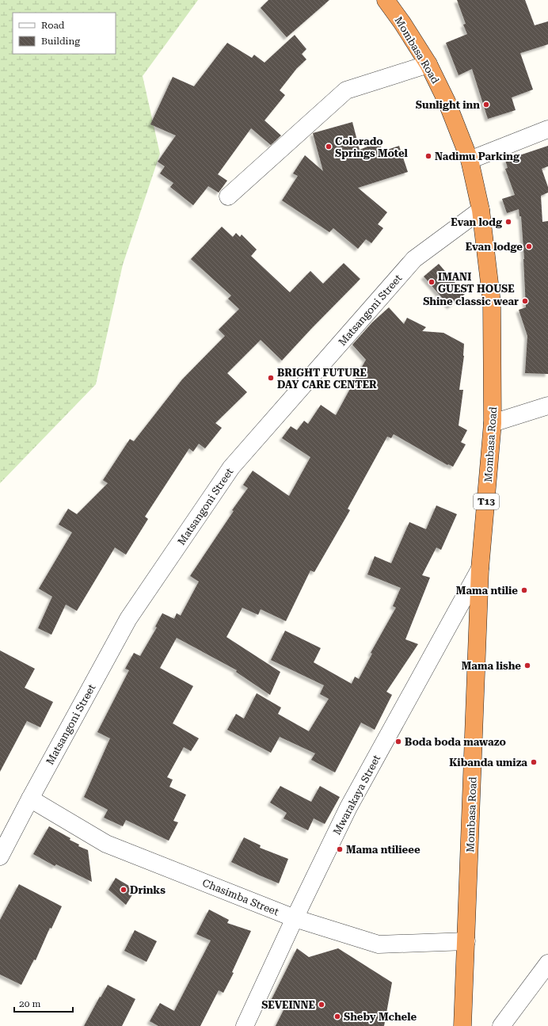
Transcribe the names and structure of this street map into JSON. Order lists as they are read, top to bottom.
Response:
{
  "streets": {
    "highway": ["Mombasa Road", "T13"],
    "street": ["Matsangoni Street", "Mwarakaya Street", "Chasimba Street"]
  },
  "crossings": [
    ["Mombasa Road", "Matsangoni Street"],
    ["Mombasa Road", "Mwarakaya Street"],
    ["Mombasa Road", "Chasimba Street"],
    ["Matsangoni Street", "Chasimba Street"],
    ["Mwarakaya Street", "Chasimba Street"]
  ],
  "places": [
    "Sunlight inn",
    "Colorado Springs Motel",
    "Nadimu Parking",
    "Evan lodg",
    "Evan lodge",
    "IMANI GUEST HOUSE",
    "Shine classic wear",
    "BRIGHT FUTURE DAY CARE CENTER",
    "Mama ntilie",
    "Mama lishe",
    "Boda boda mawazo",
    "Kibanda umiza",
    "Mama ntilieee",
    "Drinks",
    "SEVEINNE",
    "Sheby Mchele"
  ],
  "legend": ["Road", "Building"],
  "scale_bar": "20 m"
}
